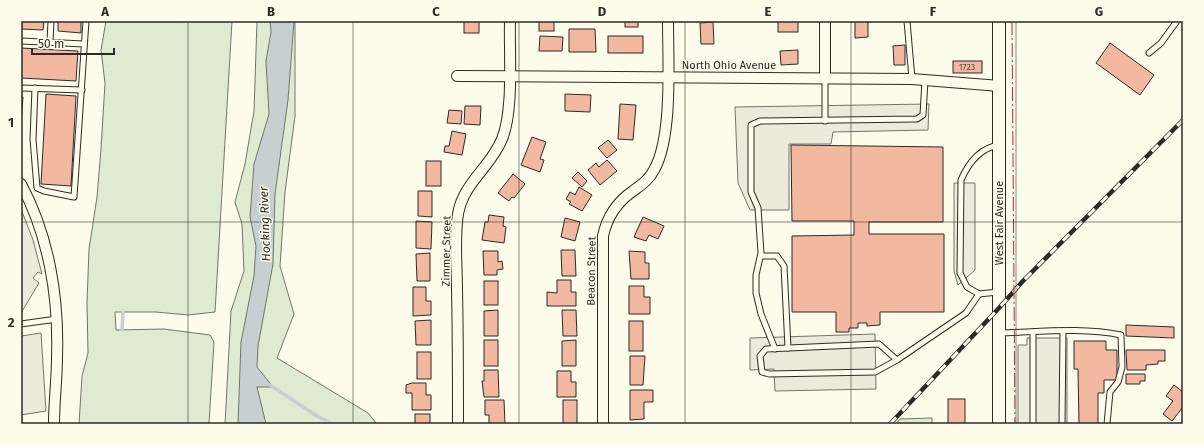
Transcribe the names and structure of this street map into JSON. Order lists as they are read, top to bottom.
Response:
{
  "streets": {
    "street": [
      "North Ohio Avenue",
      "West Fair Avenue",
      "Zimmer Street",
      "Beacon Street"
    ]
  },
  "crossings": [
    ["North Ohio Avenue", "West Fair Avenue"],
    ["North Ohio Avenue", "Zimmer Street"],
    ["North Ohio Avenue", "Beacon Street"]
  ],
  "water": ["Hocking River"],
  "house_numbers": ["1723"],
  "scale_bar": "50 m",
  "grid": {
    "columns": [
      "A",
      "B",
      "C",
      "D",
      "E",
      "F",
      "G"
    ],
    "rows": ["1", "2"]
  }
}
